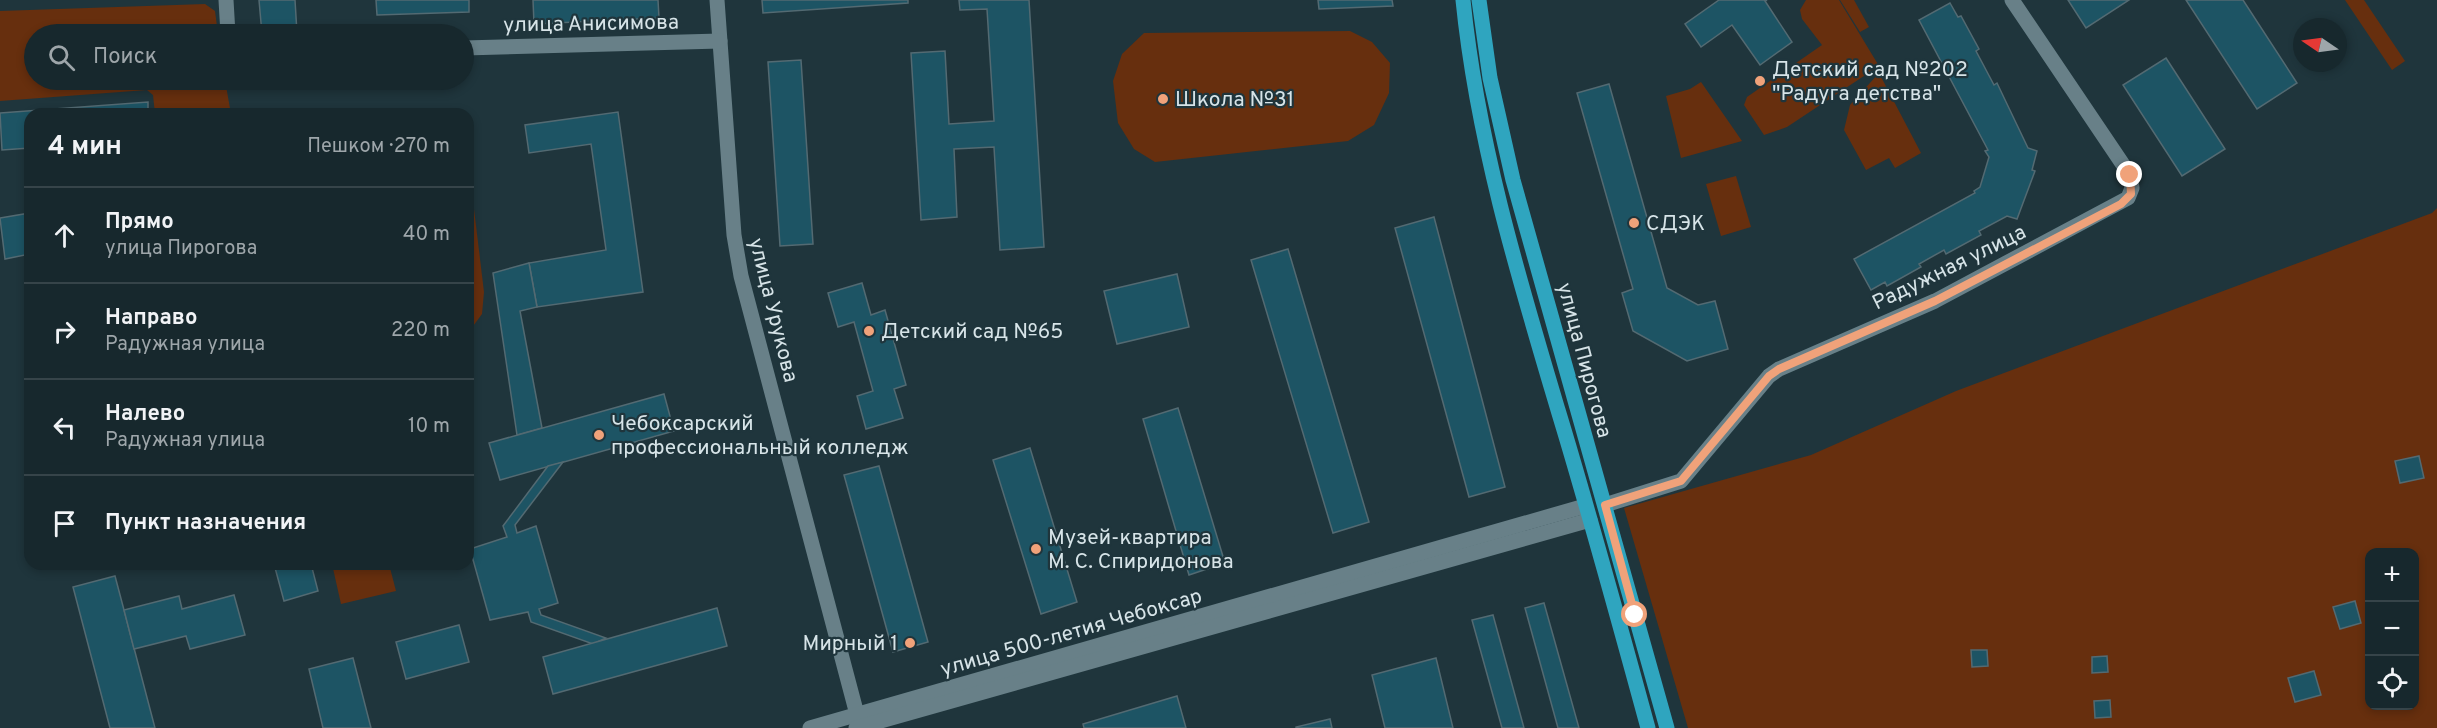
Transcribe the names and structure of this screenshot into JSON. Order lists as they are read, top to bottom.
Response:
{
  "streets": {
    "main road": ["улица Пирогова"],
    "street": [
      "улица Анисимова",
      "Радужная улица",
      "улица Урукова",
      "улица 500-летия Чебоксар"
    ]
  },
  "crossings": [
    ["улица Анисимова", "улица Урукова"],
    ["Радужная улица", "улица Пирогова"],
    ["улица Урукова", "улица 500-летия Чебоксар"],
    ["улица Пирогова", "улица 500-летия Чебоксар"]
  ],
  "places": [
    "Детский сад №202 \"Радуга детства\"",
    "Школа №31",
    "СДЭК",
    "Детский сад №65",
    "Чебоксарский профессиональный колледж",
    "Музей-квартира М. С. Спиридонова",
    "Мирный 1"
  ],
  "north": "left",
  "page": {
    "search": "Поиск",
    "heading": ["4 мин", "Пешком · 270 m"],
    "list": [
      ["Прямо", "улица Пирогова", "40 m"],
      ["Направо", "Радужная улица", "220 m"],
      ["Налево", "Радужная улица", "10 m"],
      "Пункт назначения"
    ],
    "map_buttons": ["+", "−"]
  }
}
